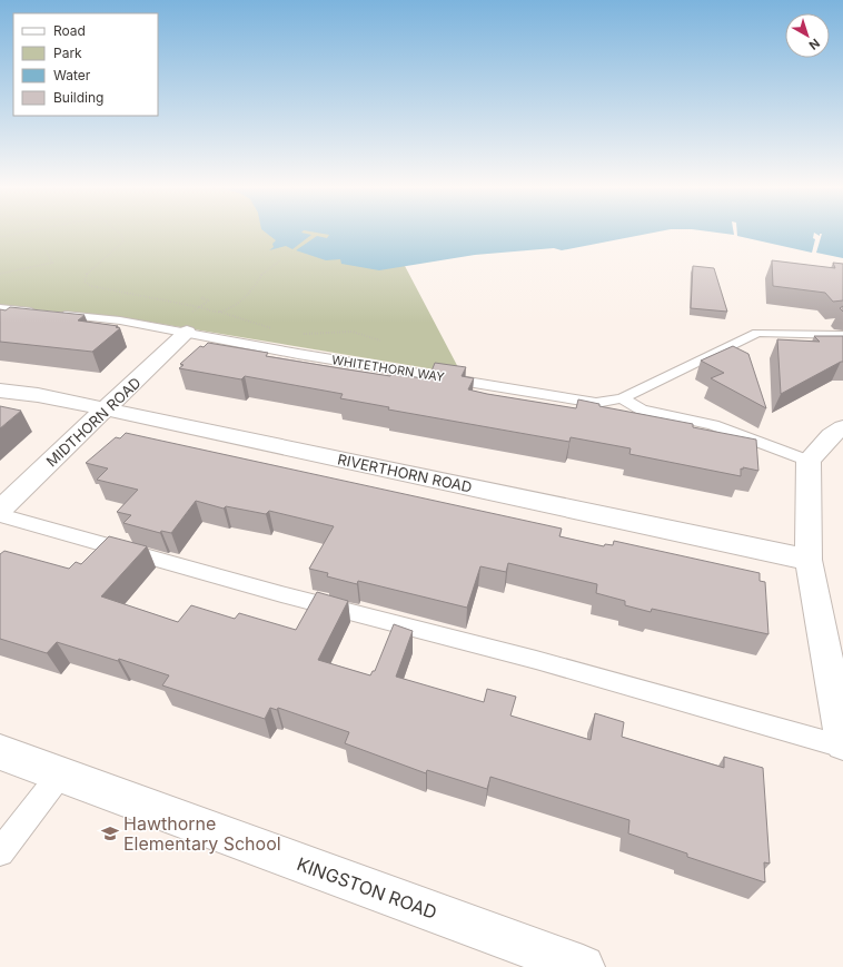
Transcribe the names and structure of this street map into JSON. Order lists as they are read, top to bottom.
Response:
{
  "streets": {
    "street": ["MIDTHORN ROAD", "RIVERTHORN ROAD", "KINGSTON ROAD"],
    "lane": ["WHITETHORN WAY"]
  },
  "crossings": [
    ["WHITETHORN WAY", "MIDTHORN ROAD"],
    ["MIDTHORN ROAD", "RIVERTHORN ROAD"]
  ],
  "places": {
    "school or university": ["Hawthorne Elementary School"]
  },
  "legend": [
    "Road",
    "Park",
    "Water",
    "Building"
  ],
  "north": "bottom right"
}
